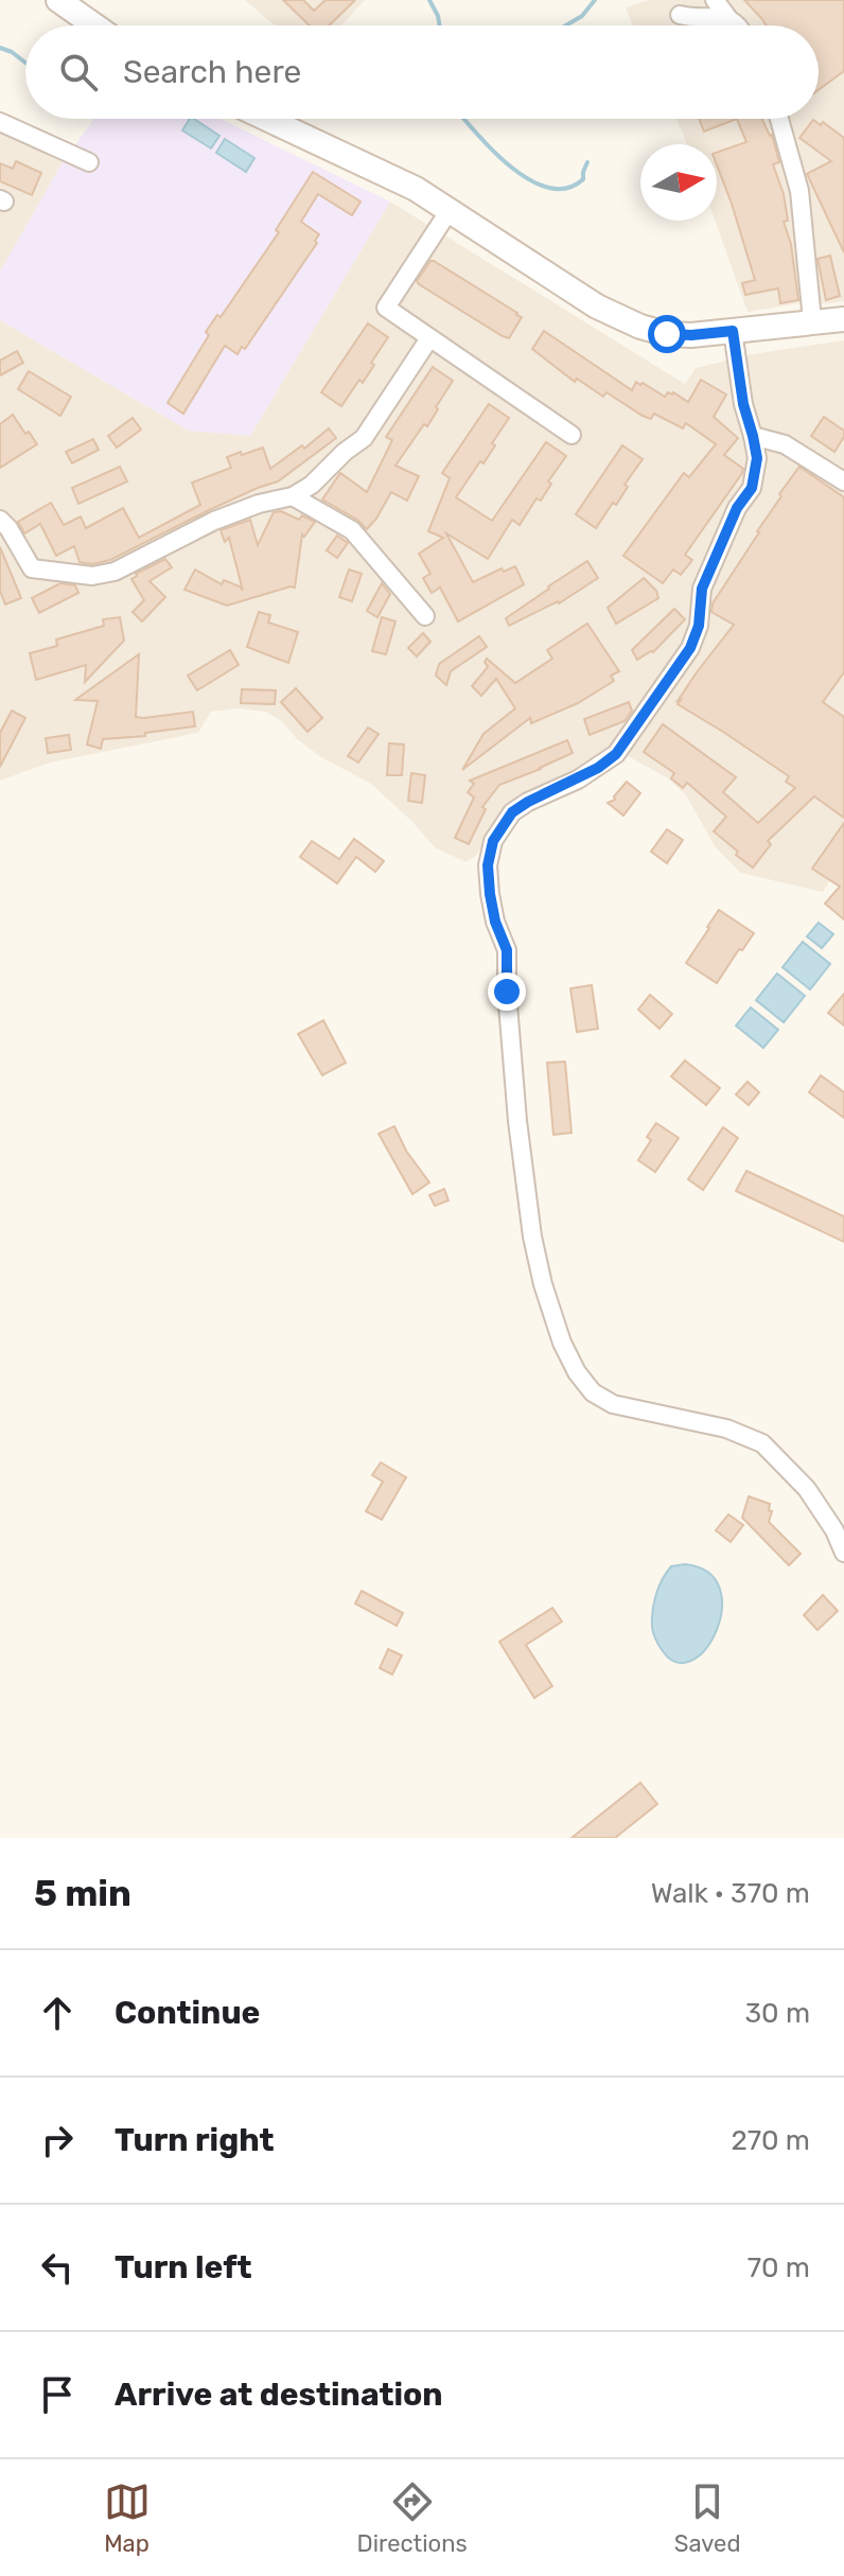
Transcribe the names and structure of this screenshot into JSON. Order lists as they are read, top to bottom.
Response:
{
  "north": "right",
  "page": {
    "search": "Search here",
    "heading": ["5 min", "Walk · 370 m"],
    "list": [
      ["Continue", "30 m"],
      ["Turn right", "270 m"],
      ["Turn left", "70 m"],
      "Arrive at destination"
    ],
    "nav": ["Map", "Directions", "Saved"]
  }
}
